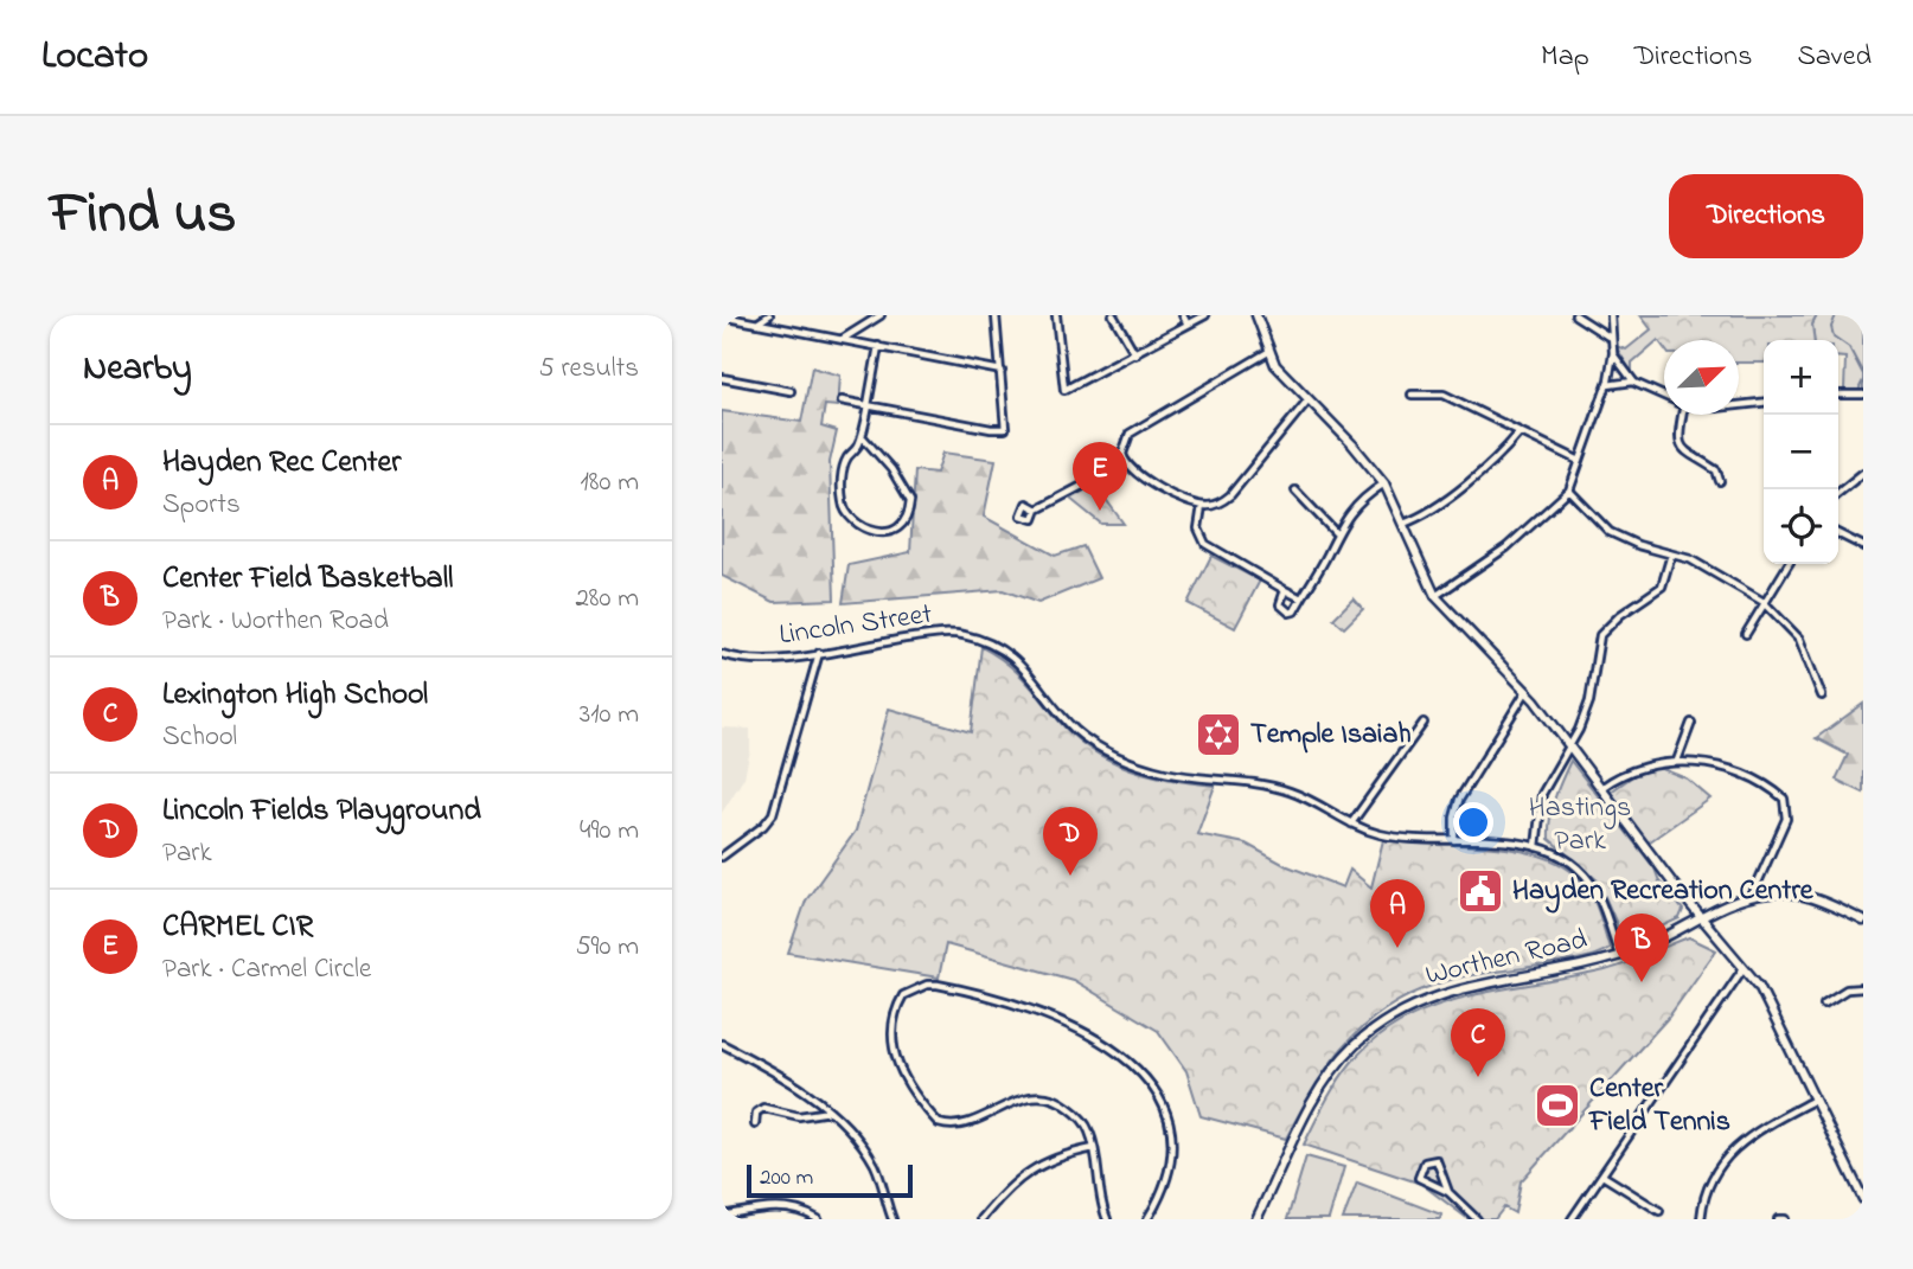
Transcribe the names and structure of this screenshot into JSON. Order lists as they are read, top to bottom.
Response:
{
  "streets": {
    "main road": ["Worthen Road"],
    "street": ["Lincoln Street"]
  },
  "crossings": [
    ["Lincoln Street", "Worthen Road"]
  ],
  "parks": ["Hastings Park"],
  "places": {
    "synagogue": ["Temple Isaiah"],
    "public building": ["Hayden Recreation Centre"],
    "sports": ["Center Field Tennis"]
  },
  "scale_bar": "200 m",
  "north": "top right",
  "page": {
    "header": "Locato",
    "nav": ["Map", "Directions", "Saved"],
    "title": "Find us",
    "buttons": "Directions",
    "heading": ["Nearby", "5 results"],
    "map_buttons": ["+", "−"],
    "list": [
      {
        "mark": "A",
        "name": "Hayden Rec Center",
        "note": "Sports",
        "value": "180 m"
      },
      {
        "mark": "B",
        "name": "Center Field Basketball",
        "note": "Park · Worthen Road",
        "value": "280 m"
      },
      {
        "mark": "C",
        "name": "Lexington High School",
        "note": "School",
        "value": "310 m"
      },
      {
        "mark": "D",
        "name": "Lincoln Fields Playground",
        "note": "Park",
        "value": "490 m"
      },
      {
        "mark": "E",
        "name": "CARMEL CIR",
        "note": "Park · Carmel Circle",
        "value": "590 m"
      }
    ],
    "pins": [
      "E",
      "D",
      "A",
      "B",
      "C"
    ],
    "scale": "200 m"
  }
}
